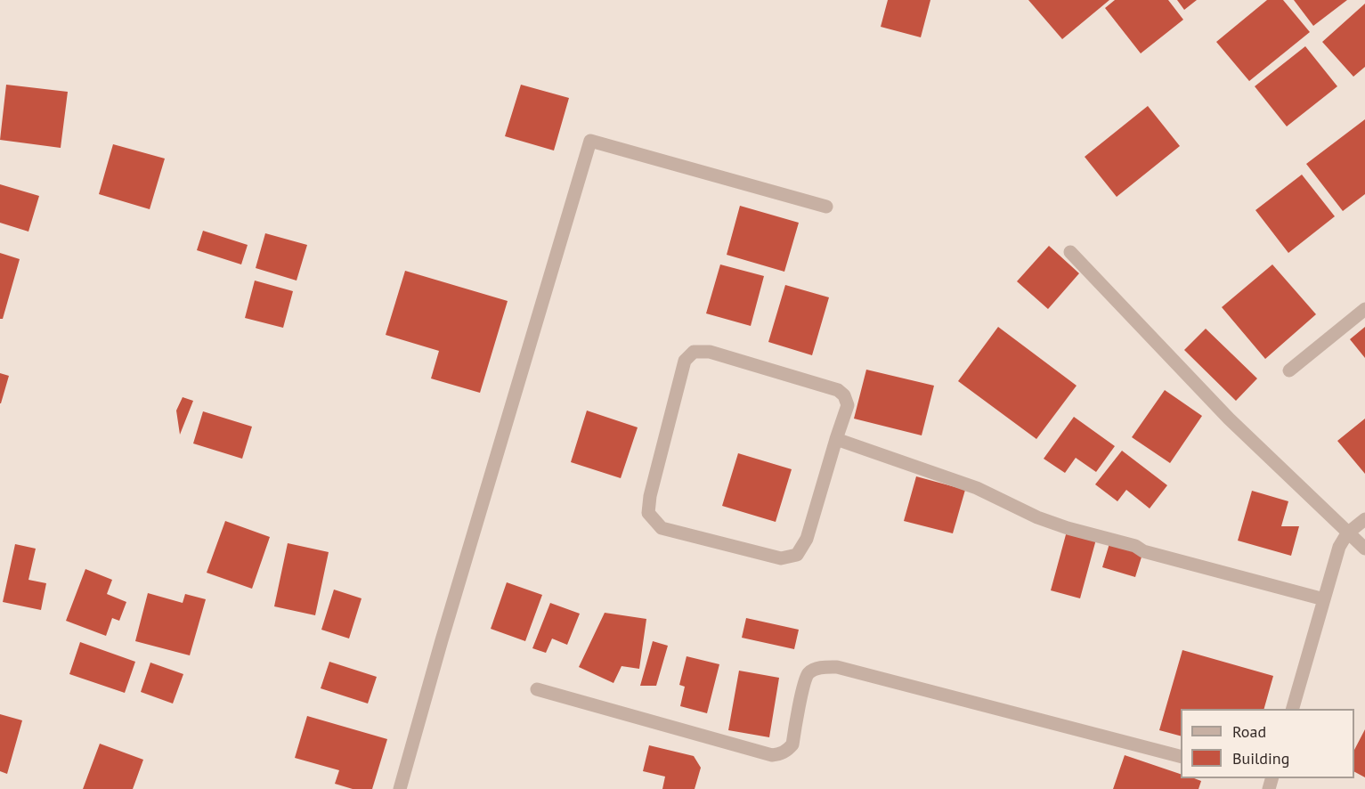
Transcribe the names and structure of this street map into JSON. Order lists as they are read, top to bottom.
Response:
{
  "legend": ["Road", "Building"]
}
